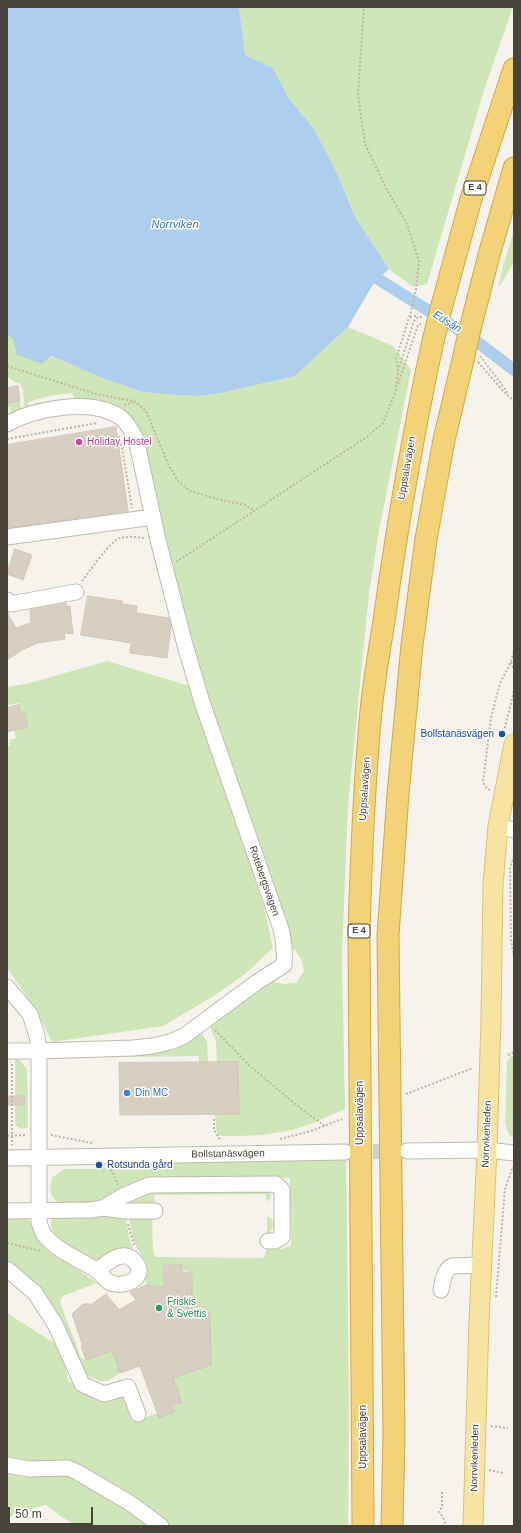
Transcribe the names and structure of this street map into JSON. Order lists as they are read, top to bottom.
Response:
{
  "streets": {
    "highway": ["E 4", "Uppsalavägen"],
    "main road": ["Norrvikenleden"],
    "street": ["Rotebergsvägen", "Bollstanäsvägen"]
  },
  "water": ["Norrviken", "Edsån"],
  "places": [
    "Holiday Hostel",
    "Bollstanäsvägen",
    "Din MC",
    "Rotsunda gård",
    "Friskis & Svettis"
  ],
  "scale_bar": "50 m"
}
